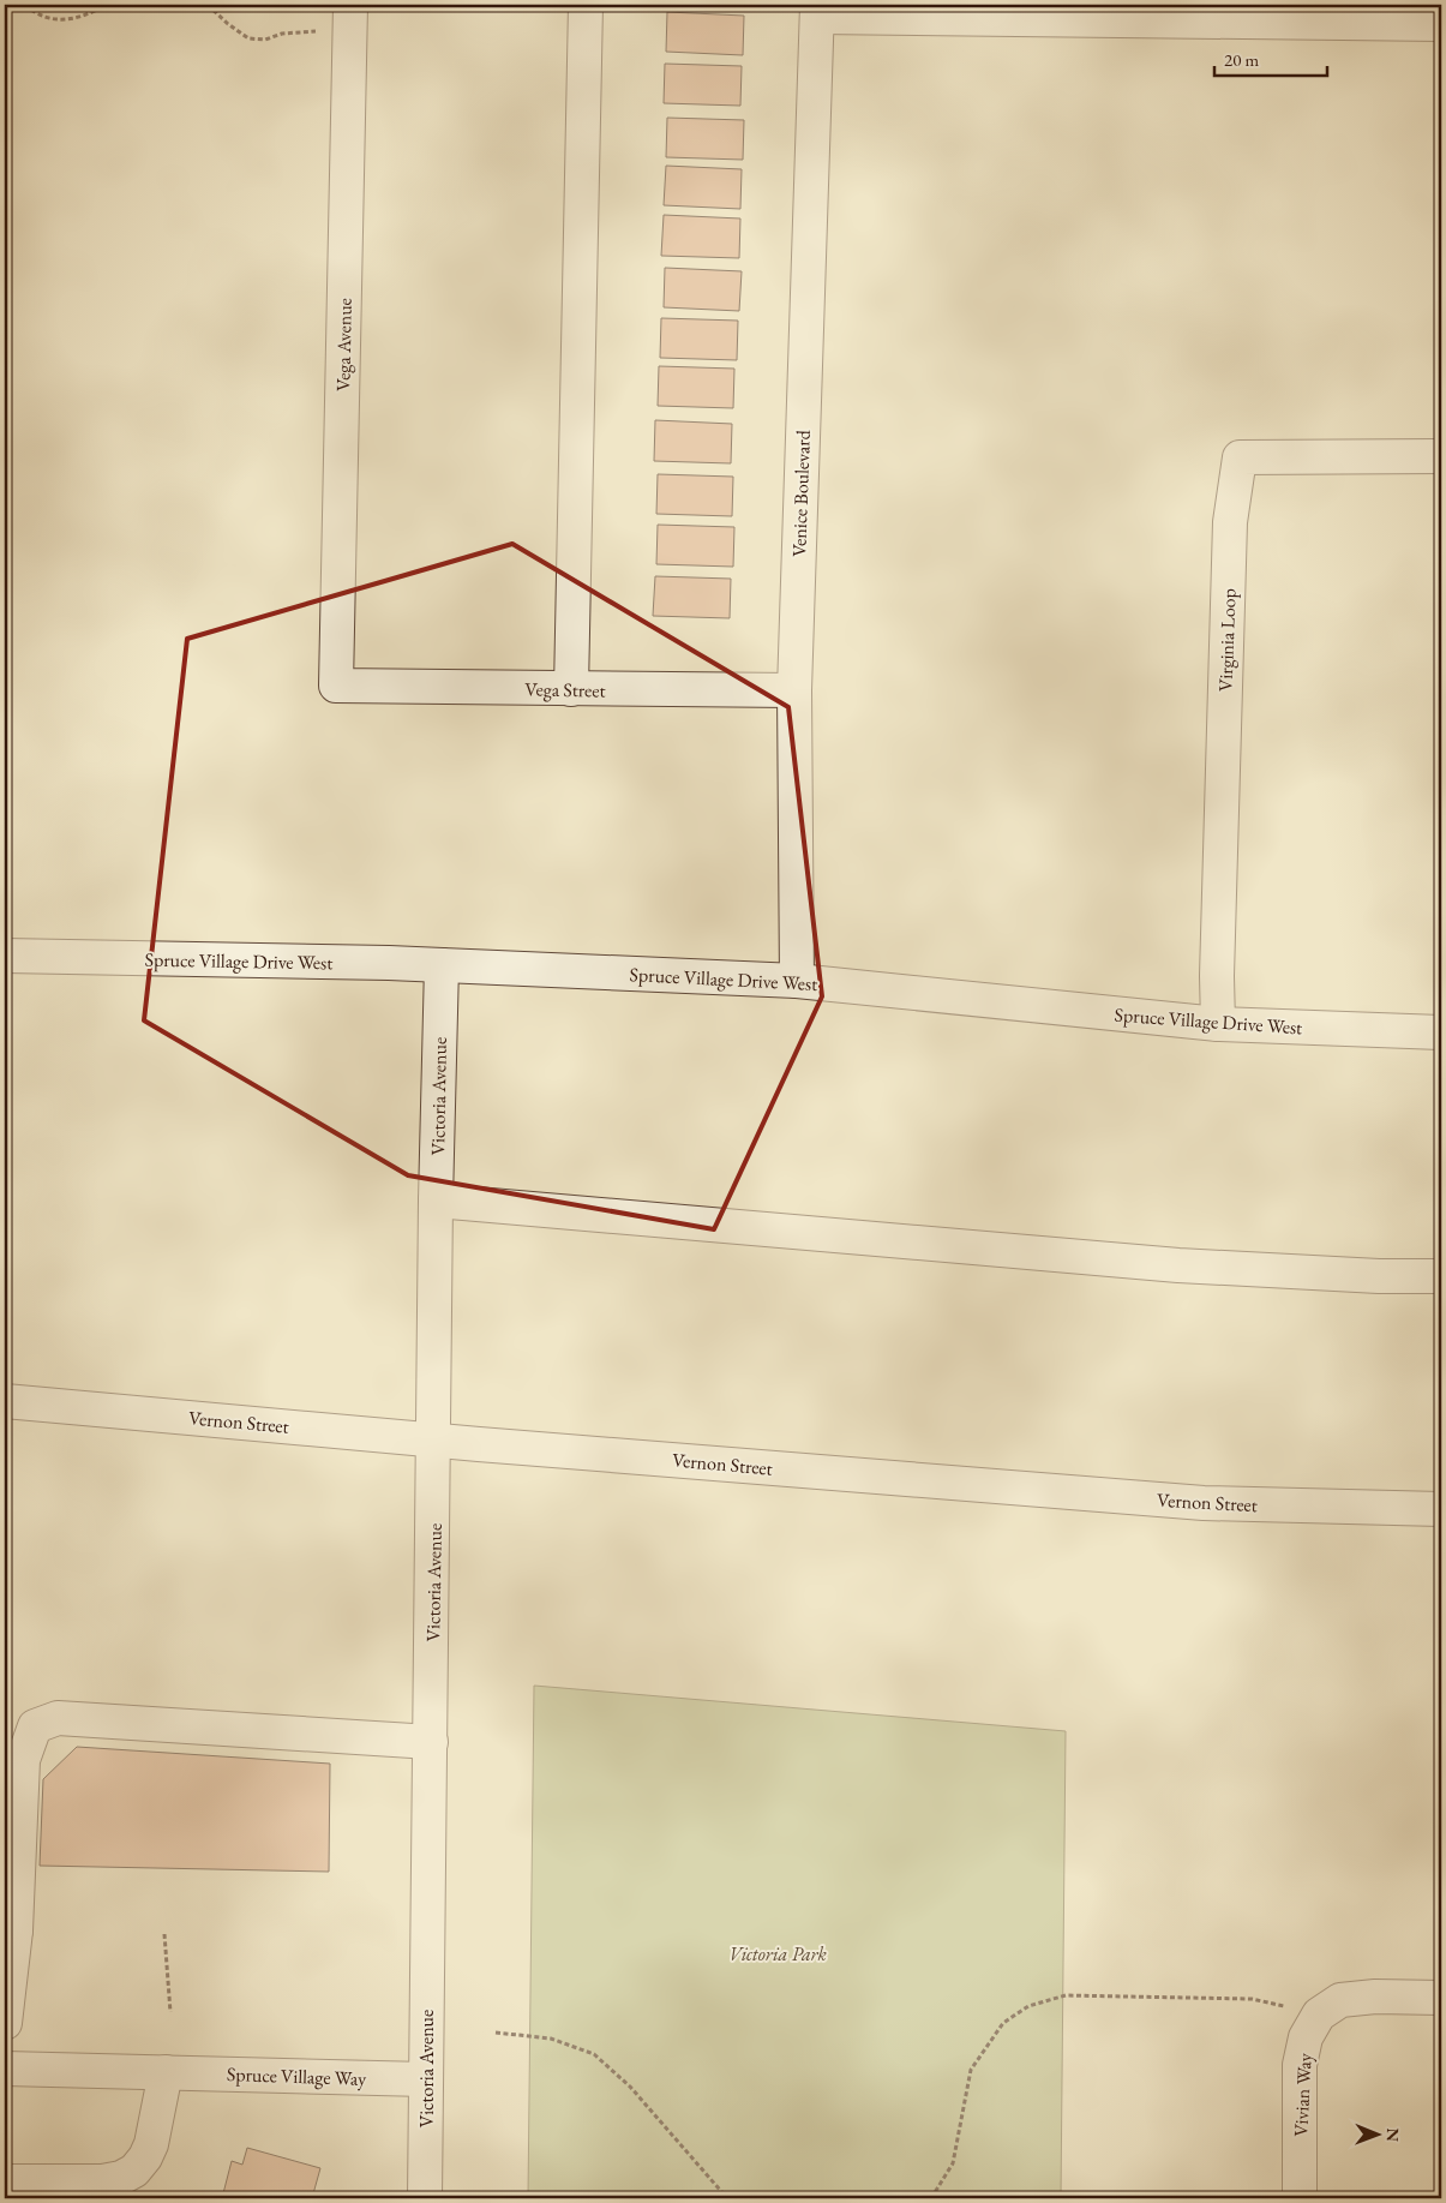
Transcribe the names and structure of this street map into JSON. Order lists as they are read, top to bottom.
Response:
{
  "streets": {
    "street": [
      "Vega Avenue",
      "Venice Boulevard",
      "Virginia Loop",
      "Vega Street",
      "Spruce Village Drive West",
      "Victoria Avenue",
      "Vernon Street",
      "Spruce Village Way",
      "Vivian Way"
    ]
  },
  "crossings": [
    ["Vega Avenue", "Vega Street"],
    ["Venice Boulevard", "Vega Street"],
    ["Venice Boulevard", "Spruce Village Drive West"],
    ["Virginia Loop", "Spruce Village Drive West"],
    ["Spruce Village Drive West", "Victoria Avenue"],
    ["Victoria Avenue", "Vernon Street"],
    ["Victoria Avenue", "Spruce Village Way"]
  ],
  "parks": ["Victoria Park"],
  "scale_bar": "20 m",
  "north": "right"
}
